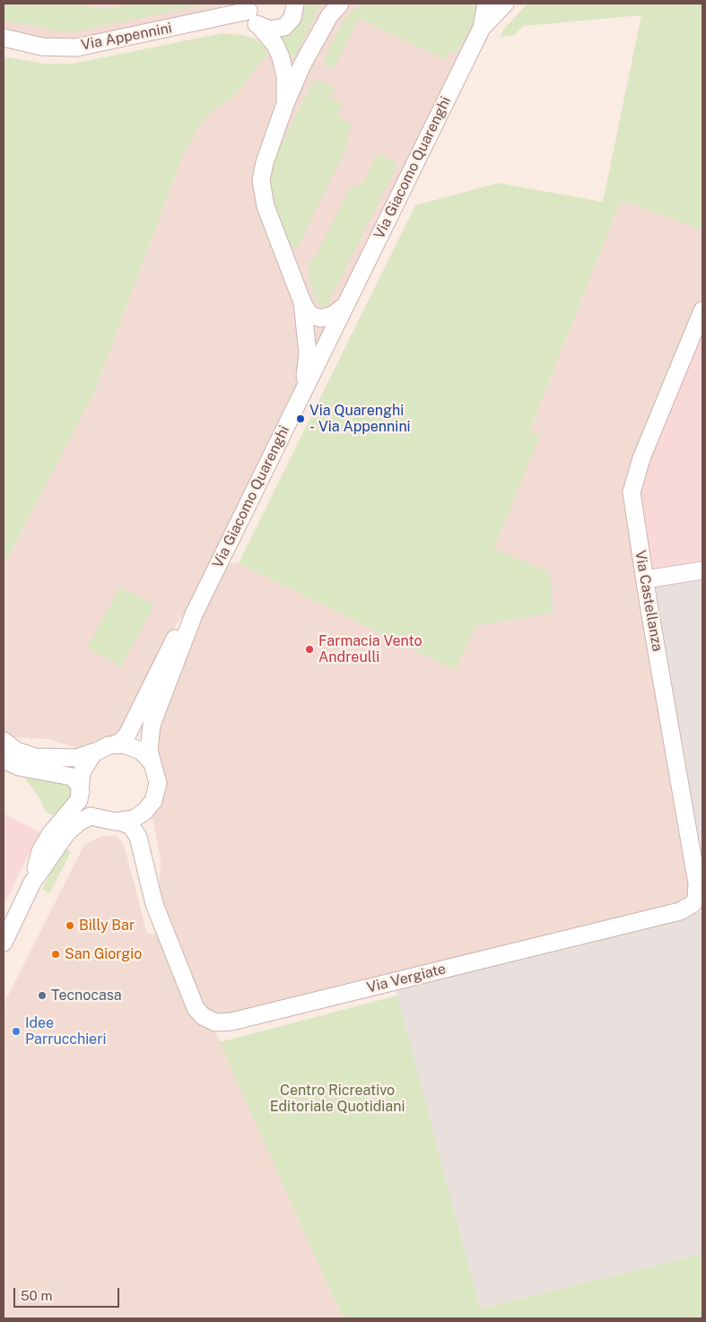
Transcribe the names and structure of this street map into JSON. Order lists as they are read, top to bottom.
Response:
{
  "streets": {
    "street": [
      "Via Appennini",
      "Via Giacomo Quarenghi",
      "Via Castellanza",
      "Via Vergiate"
    ]
  },
  "crossings": [
    ["Via Giacomo Quarenghi", "Via Vergiate"],
    ["Via Castellanza", "Via Vergiate"]
  ],
  "parks": ["Centro Ricreativo Editoriale Quotidiani"],
  "places": [
    "Via Quarenghi - Via Appennini",
    "Farmacia Vento Andreulli",
    "Billy Bar",
    "San Giorgio",
    "Tecnocasa",
    "Idee Parrucchieri"
  ],
  "scale_bar": "50 m"
}
